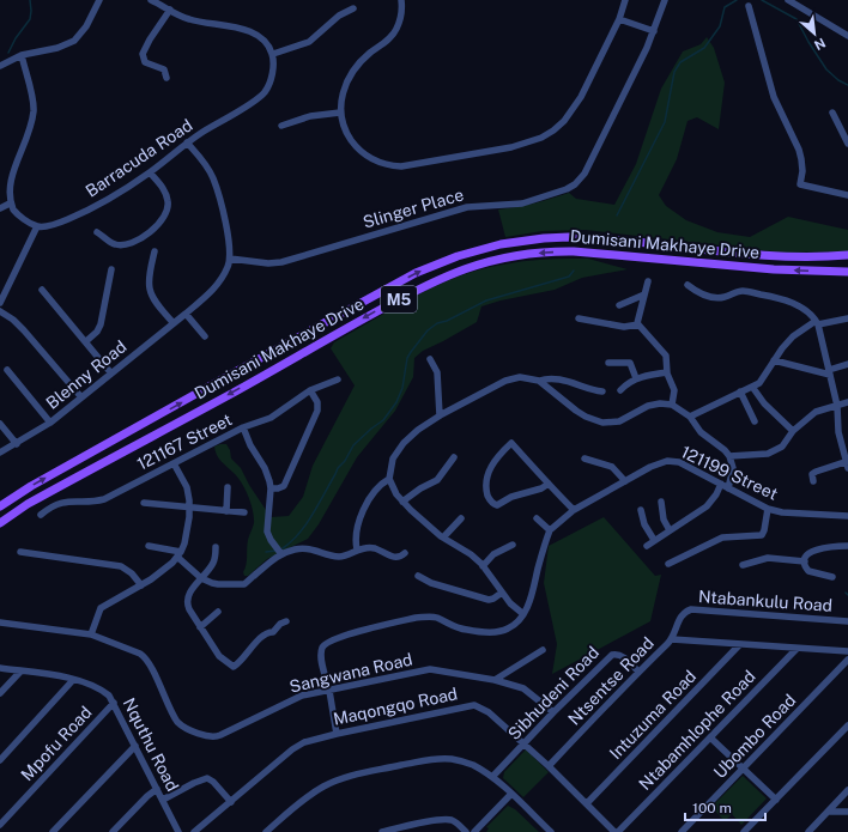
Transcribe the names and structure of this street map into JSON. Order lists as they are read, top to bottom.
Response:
{
  "streets": {
    "main road": ["Dumisani Makhaye Drive", "M5"],
    "street": [
      "Barracuda Road",
      "Slinger Place",
      "Blenny Road",
      "121167 Street",
      "121199 Street",
      "Ntabankulu Road",
      "Sangwana Road",
      "Ntsentse Road",
      "Sibhudeni Road",
      "Maqongqo Road",
      "Intuzuma Road",
      "Ntabamhlophe Road",
      "Ubombo Road",
      "Mpofu Road",
      "Nquthu Road"
    ]
  },
  "crossings": [
    ["Slinger Place", "Blenny Road"],
    ["Ntabankulu Road", "Ntsentse Road"],
    ["Sangwana Road", "Sibhudeni Road"],
    ["Ntsentse Road", "Sibhudeni Road"],
    ["Ntsentse Road", "Maqongqo Road"],
    ["Ntsentse Road", "Intuzuma Road"],
    ["Ntsentse Road", "Ntabamhlophe Road"],
    ["Sibhudeni Road", "Maqongqo Road"],
    ["Maqongqo Road", "Intuzuma Road"],
    ["Mpofu Road", "Nquthu Road"]
  ],
  "scale_bar": "100 m",
  "north": "bottom right"
}
